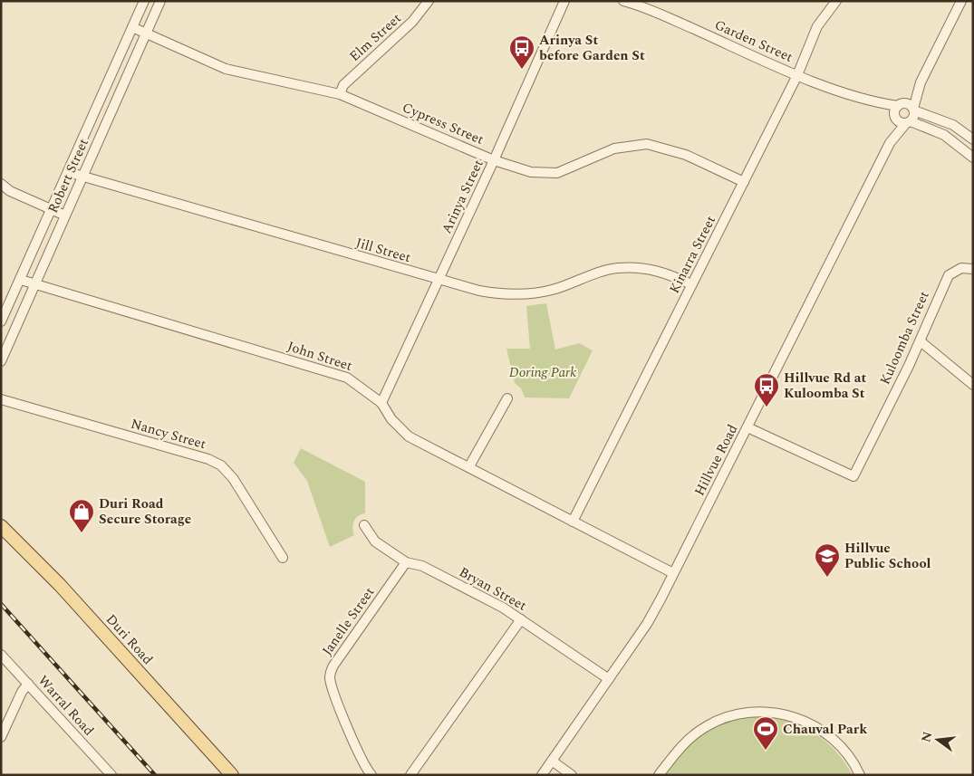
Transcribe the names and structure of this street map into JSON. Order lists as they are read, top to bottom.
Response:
{
  "streets": {
    "main road": ["Duri Road"],
    "street": [
      "Elm Street",
      "Garden Street",
      "Cypress Street",
      "Robert Street",
      "Arinya Street",
      "Jill Street",
      "Kinarra Street",
      "Kuloomba Street",
      "John Street",
      "Nancy Street",
      "Hillvue Road",
      "Bryan Street",
      "Janelle Street",
      "Warral Road"
    ]
  },
  "crossings": [
    ["Elm Street", "Cypress Street"],
    ["Garden Street", "Kinarra Street"],
    ["Garden Street", "Hillvue Road"],
    ["Cypress Street", "Robert Street"],
    ["Cypress Street", "Arinya Street"],
    ["Cypress Street", "Kinarra Street"],
    ["Robert Street", "Jill Street"],
    ["Robert Street", "John Street"],
    ["Arinya Street", "Jill Street"],
    ["Arinya Street", "John Street"],
    ["Jill Street", "Kinarra Street"],
    ["Kinarra Street", "John Street"],
    ["Kuloomba Street", "Hillvue Road"],
    ["John Street", "Hillvue Road"],
    ["Hillvue Road", "Bryan Street"],
    ["Bryan Street", "Janelle Street"]
  ],
  "parks": ["Doring Park"],
  "places": {
    "bus stop": ["Arinya St before Garden St", "Hillvue Rd at Kuloomba St"],
    "shop": ["Duri Road Secure Storage"],
    "school or university": ["Hillvue Public School"],
    "sports": ["Chauval Park"]
  },
  "north": "left"
}
